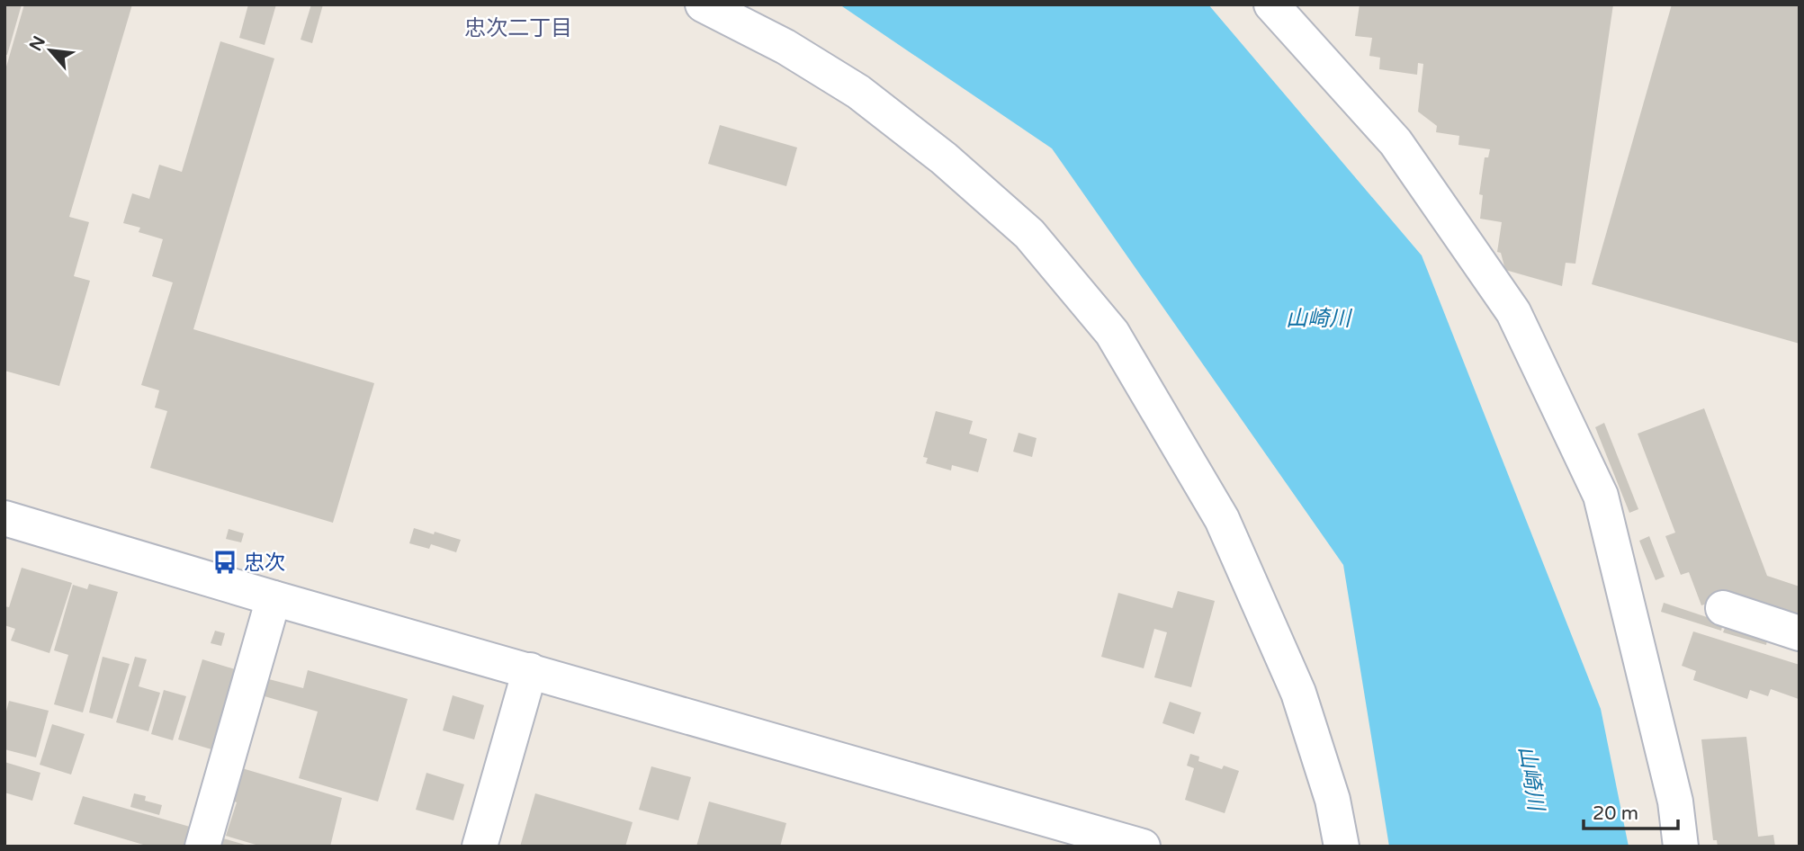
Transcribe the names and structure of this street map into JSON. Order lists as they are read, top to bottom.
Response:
{
  "districts": ["忠次二丁目"],
  "water": ["山崎川"],
  "places": {
    "bus stop": ["忠次"]
  },
  "scale_bar": "20 m",
  "north": "top left"
}
